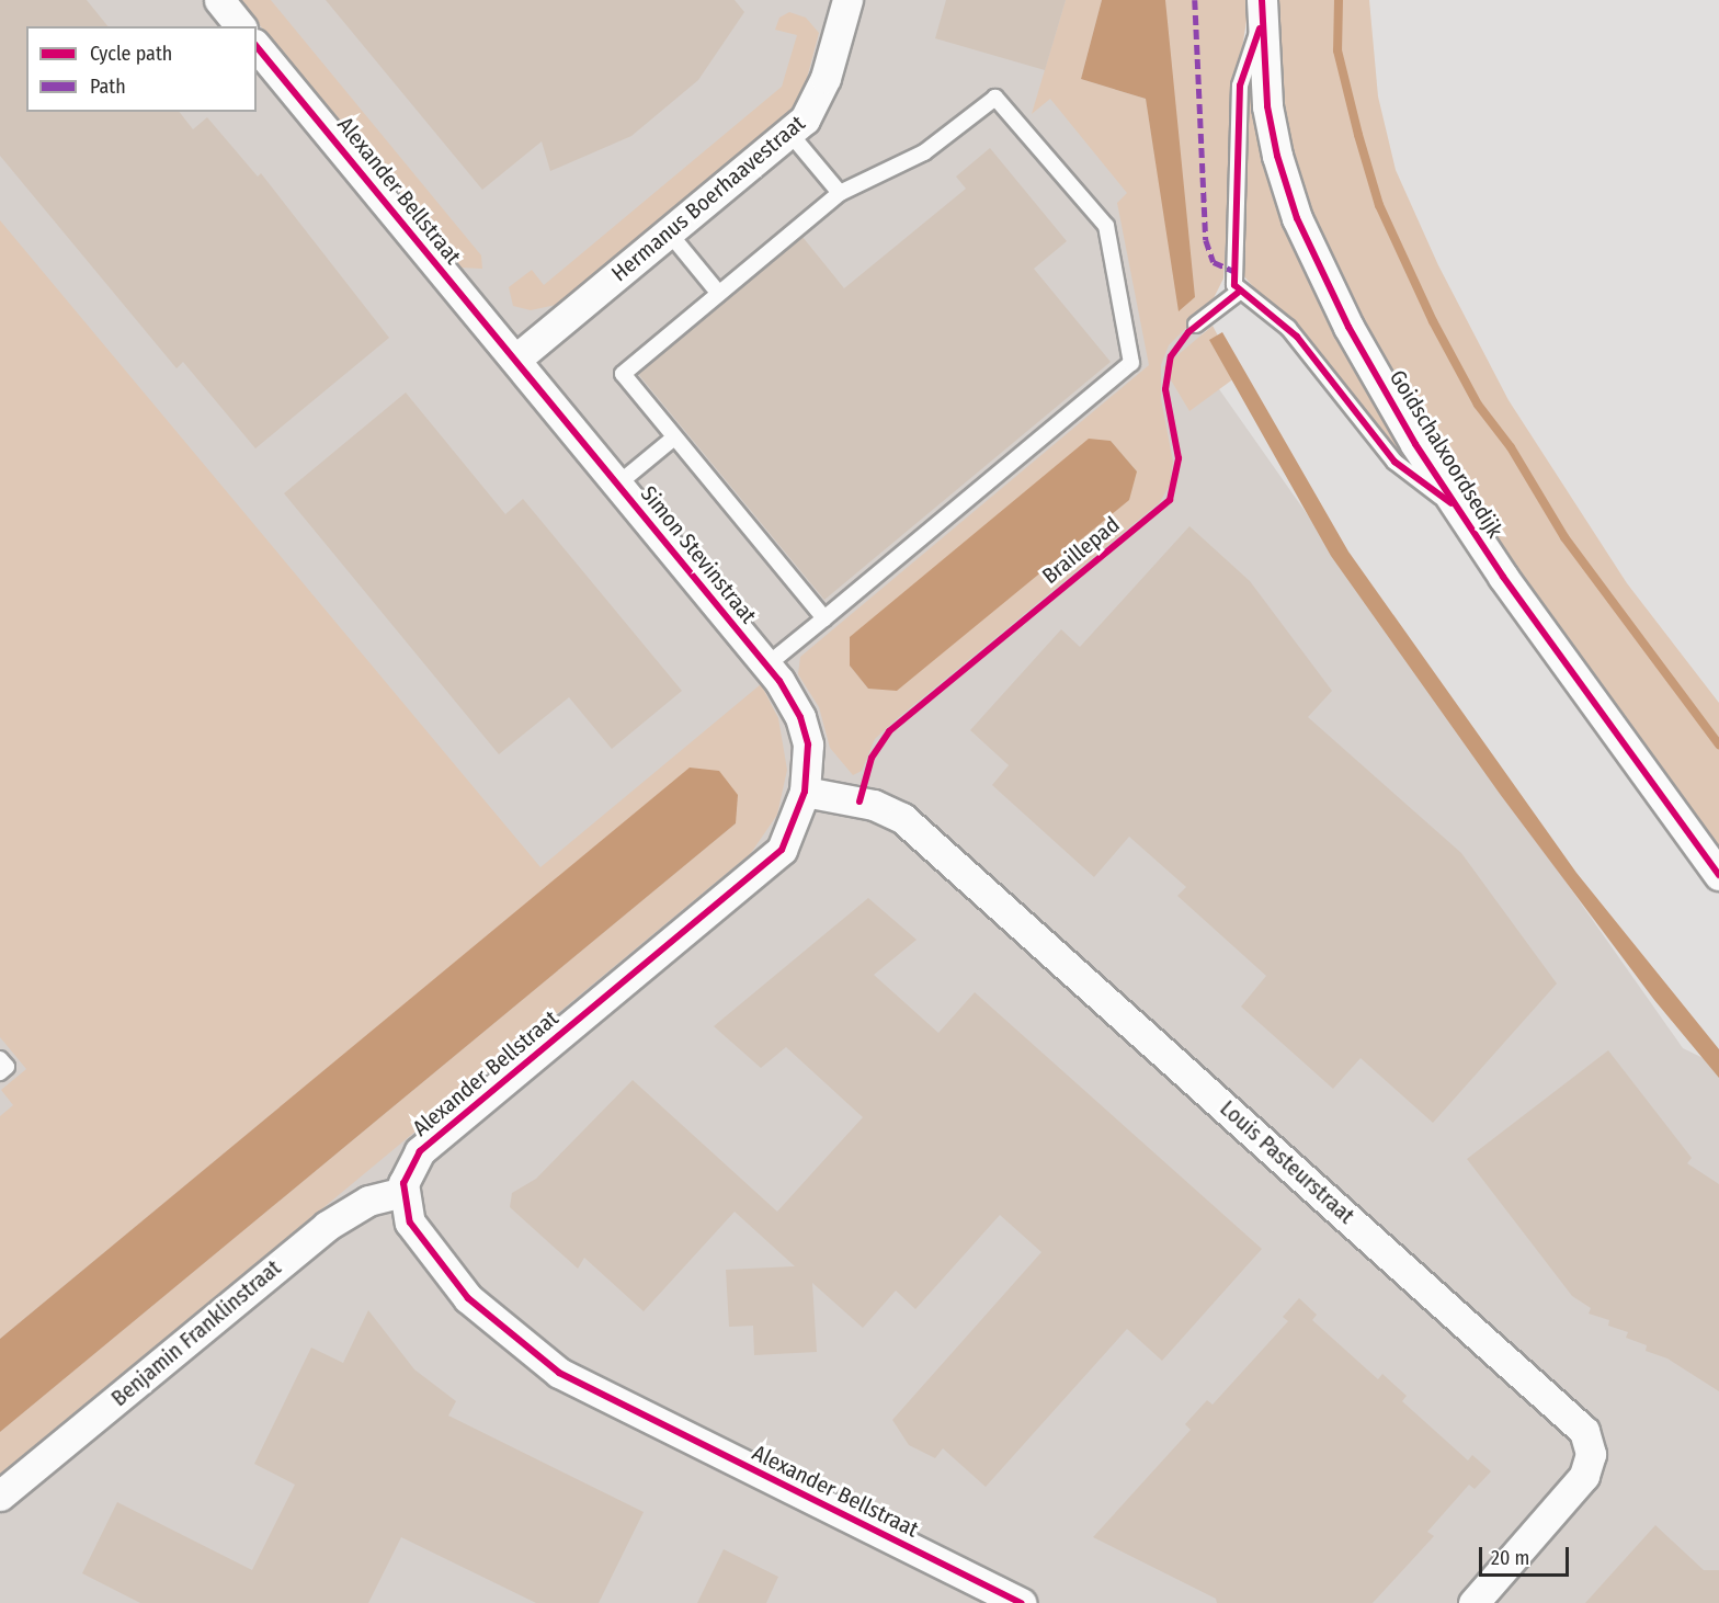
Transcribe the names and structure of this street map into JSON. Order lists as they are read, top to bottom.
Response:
{
  "streets": {
    "street": [
      "Alexander Bellstraat",
      "Hermanus Boerhaavestraat",
      "Goidschalxoordsedijk",
      "Simon Stevinstraat",
      "Louis Pasteurstraat",
      "Benjamin Franklinstraat"
    ],
    "cycle path": ["Braillepad"]
  },
  "crossings": [
    ["Alexander Bellstraat", "Hermanus Boerhaavestraat"],
    ["Alexander Bellstraat", "Simon Stevinstraat"],
    ["Alexander Bellstraat", "Louis Pasteurstraat"],
    ["Alexander Bellstraat", "Benjamin Franklinstraat"],
    ["Hermanus Boerhaavestraat", "Simon Stevinstraat"],
    ["Simon Stevinstraat", "Louis Pasteurstraat"]
  ],
  "legend": ["Cycle path", "Path"],
  "scale_bar": "20 m"
}
